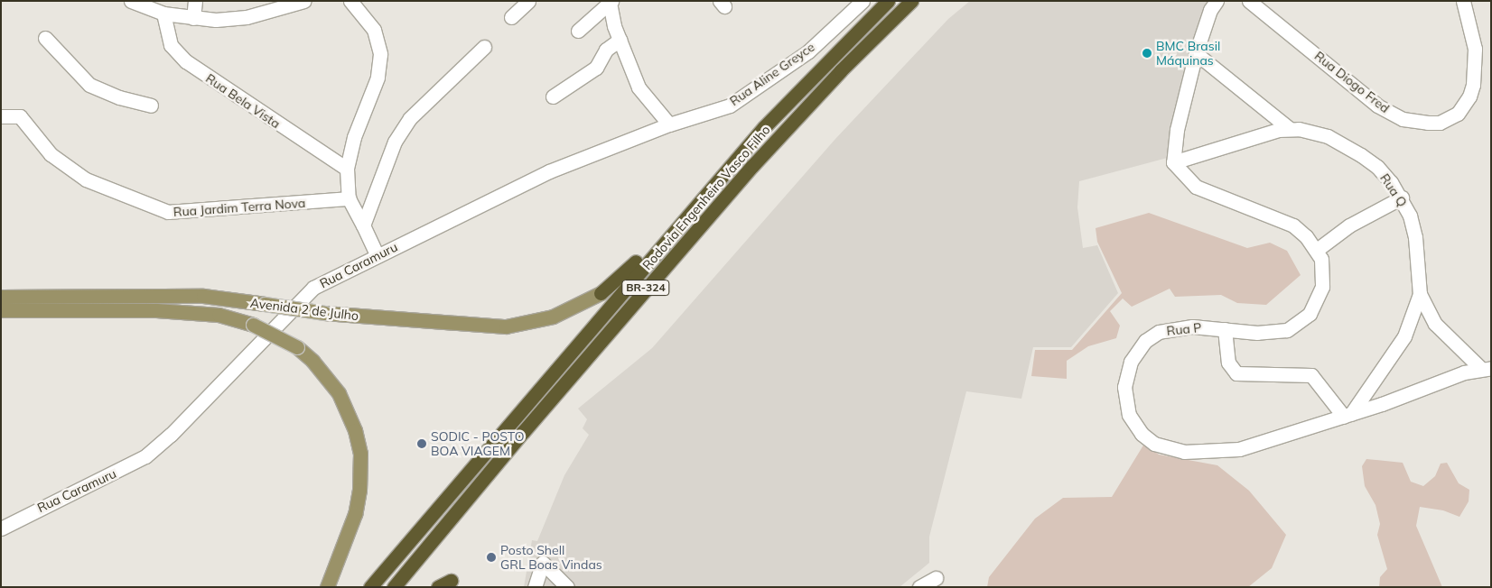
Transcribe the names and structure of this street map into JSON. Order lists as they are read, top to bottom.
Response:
{
  "streets": {
    "highway": ["Rodovia Engenheiro Vasco Filho", "BR-324"],
    "main road": ["Avenida 2 de Julho"],
    "street": [
      "Rua Aline Greyce",
      "Rua Diogo Fred",
      "Rua Bela Vista",
      "Rua Q",
      "Rua Jardim Terra Nova",
      "Rua Caramuru",
      "Rua P"
    ]
  },
  "crossings": [
    ["Rua Aline Greyce", "Rua Caramuru"],
    ["Rua Q", "Rua P"]
  ],
  "places": ["BMC Brasil Máquinas", "SODIC - POSTO BOA VIAGEM", "Posto Shell GRL Boas Vindas"]
}
